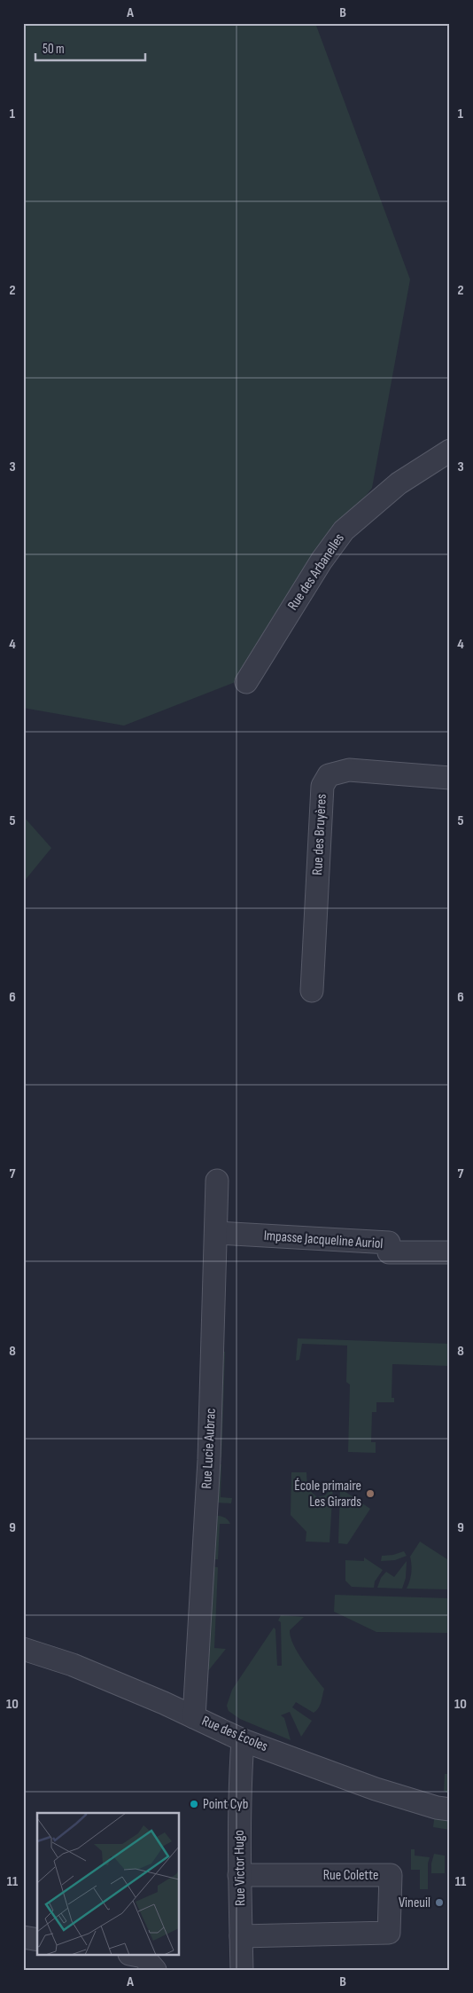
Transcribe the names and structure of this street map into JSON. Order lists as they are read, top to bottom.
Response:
{
  "streets": {
    "street": [
      "Rue des Arbanelles",
      "Rue des Bruyères",
      "Impasse Jacqueline Auriol",
      "Rue Lucie Aubrac",
      "Rue des Écoles",
      "Rue Victor Hugo",
      "Rue Colette"
    ]
  },
  "crossings": [
    ["Impasse Jacqueline Auriol", "Rue Lucie Aubrac"],
    ["Rue Lucie Aubrac", "Rue des Écoles"],
    ["Rue des Écoles", "Rue Victor Hugo"],
    ["Rue Victor Hugo", "Rue Colette"]
  ],
  "places": ["École primaire Les Girards", "Point Cyb", "Vineuil"],
  "scale_bar": "50 m",
  "grid": {
    "columns": ["A", "B"],
    "rows": [
      "1",
      "2",
      "3",
      "4",
      "5",
      "6",
      "7",
      "8",
      "9",
      "10",
      "11"
    ]
  }
}
